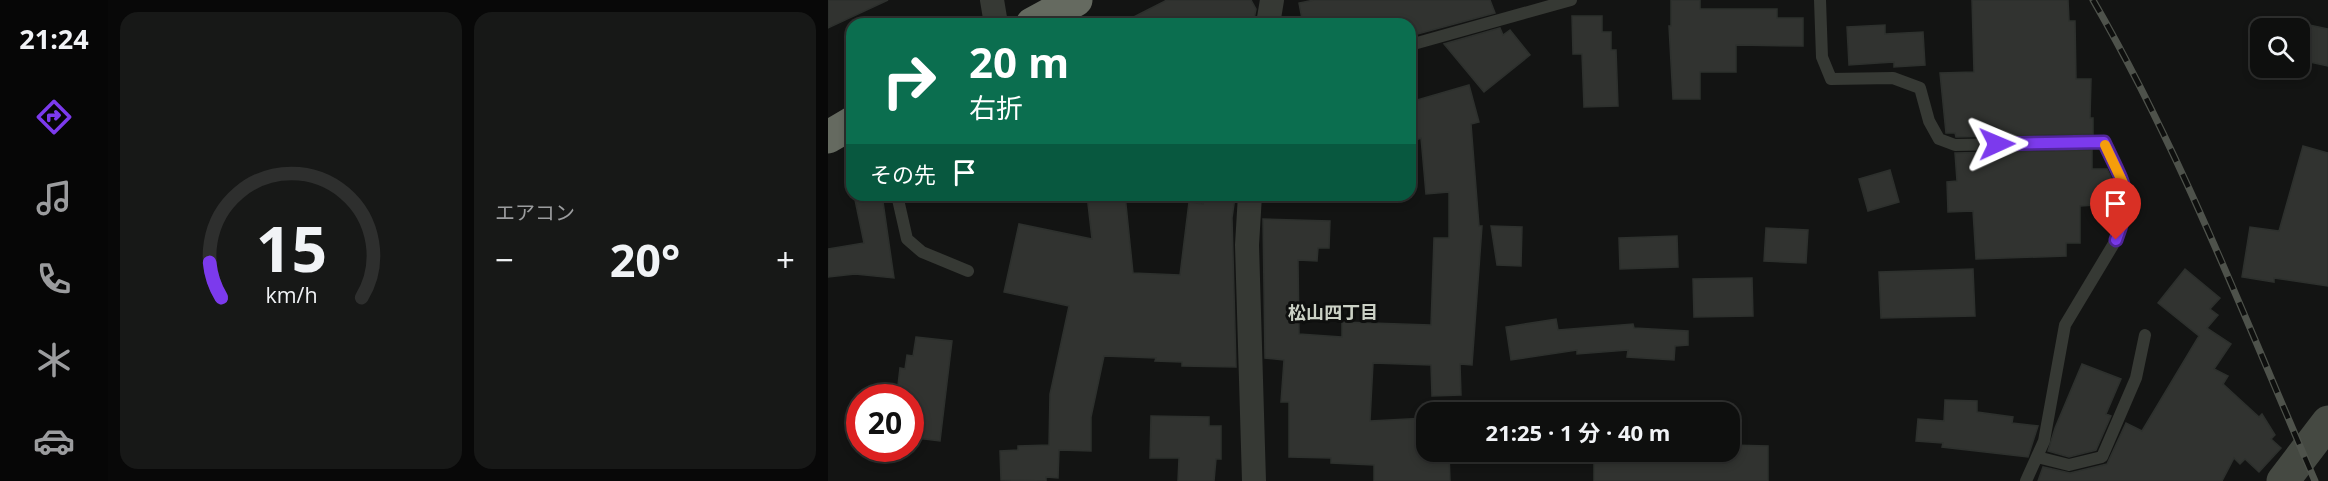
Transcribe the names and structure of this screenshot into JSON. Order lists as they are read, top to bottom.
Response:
{
  "districts": ["松山四丁目"],
  "page": {
    "tabs": "21:24",
    "tile": "エアコン",
    "turn": ["20 m", "右折"],
    "then": "その先",
    "heat": ["−", "20°", "+"],
    "limit": "20",
    "trip": "21:25 · 1 分 · 40 m",
    "gauge": ["15", "km/h"]
  }
}
